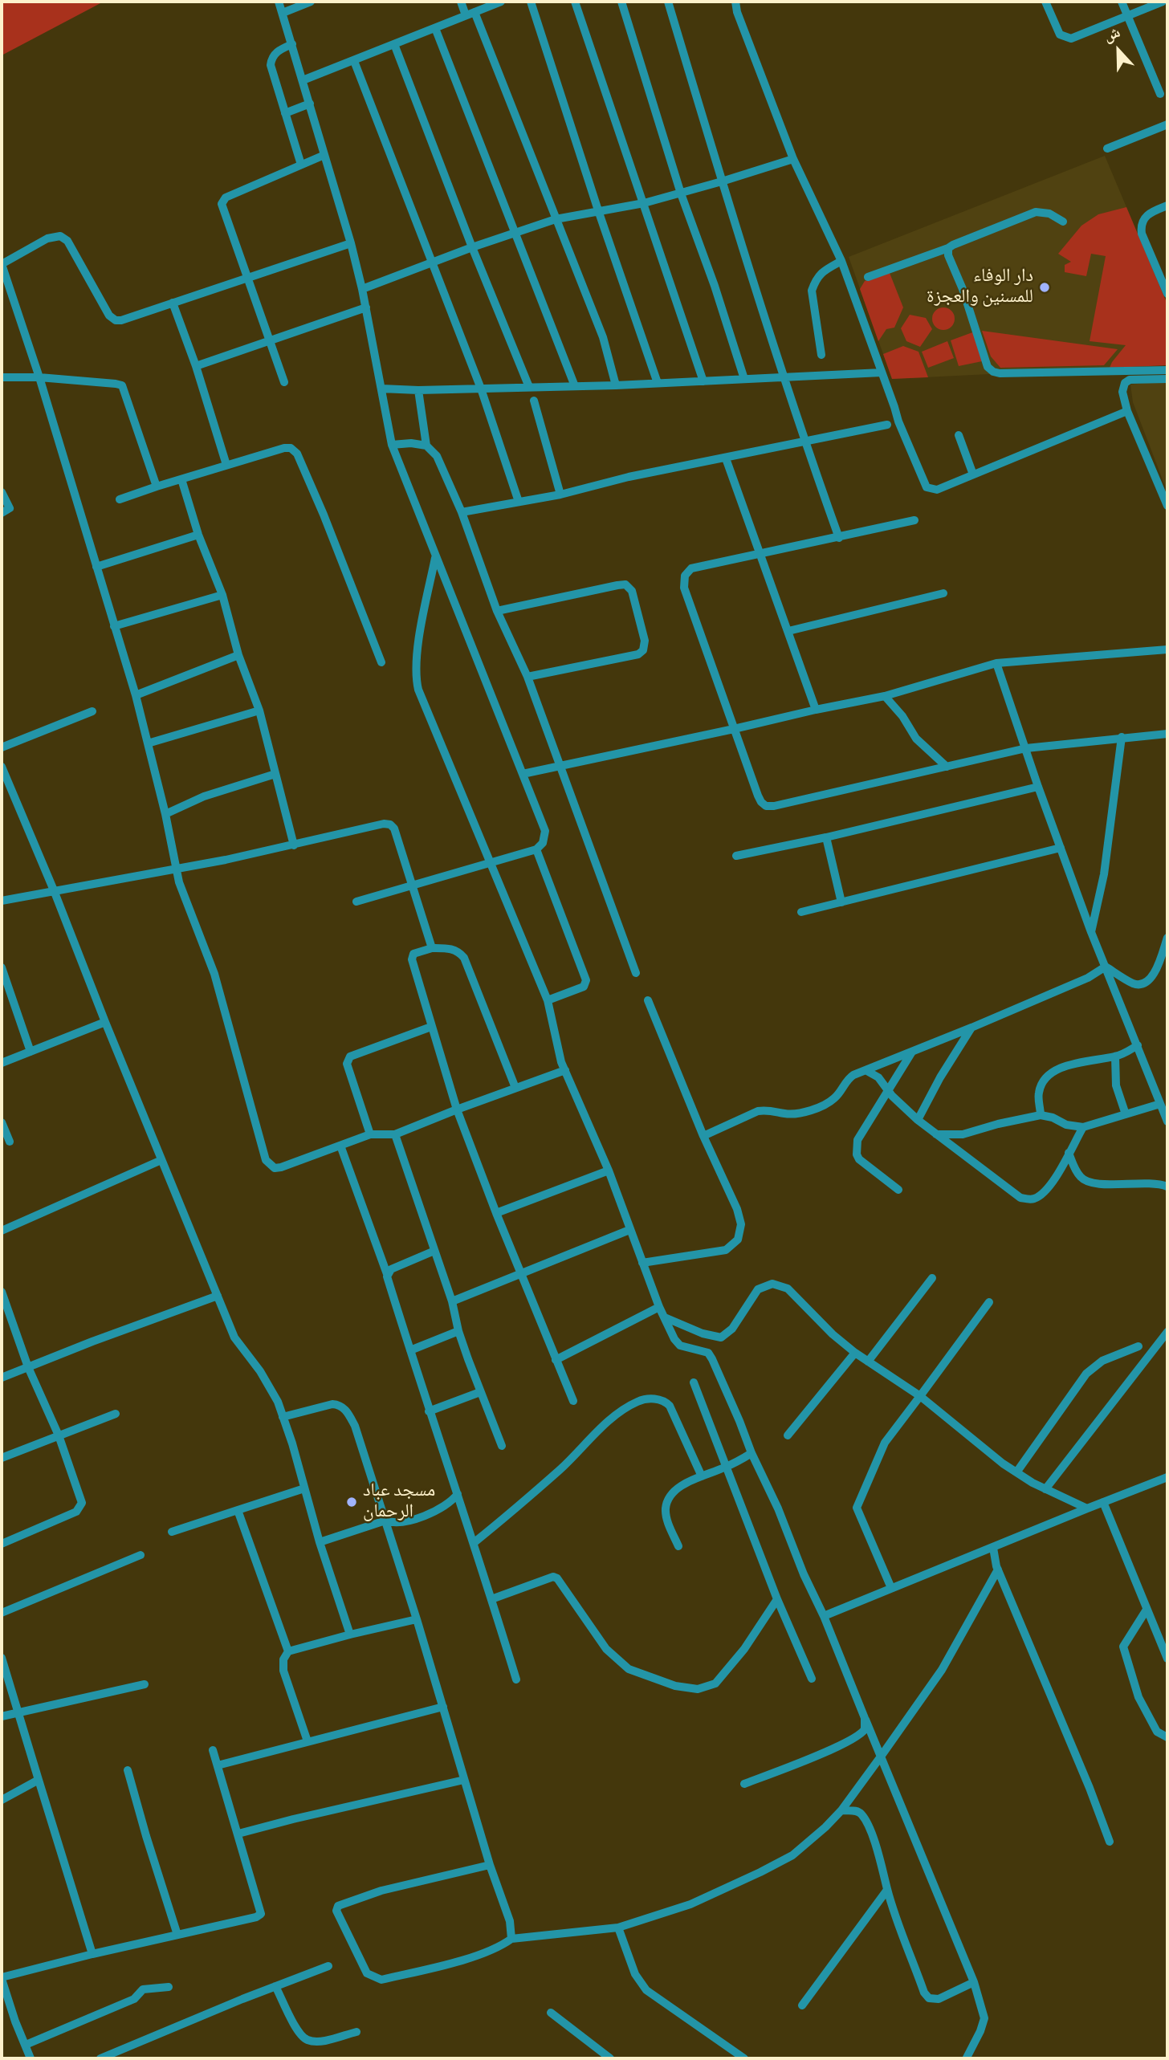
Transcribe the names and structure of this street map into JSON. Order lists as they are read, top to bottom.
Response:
{
  "places": ["دار الوفاء للمسنين والعجزة", "مسجد عباد الرحمان"],
  "north": "top"
}
